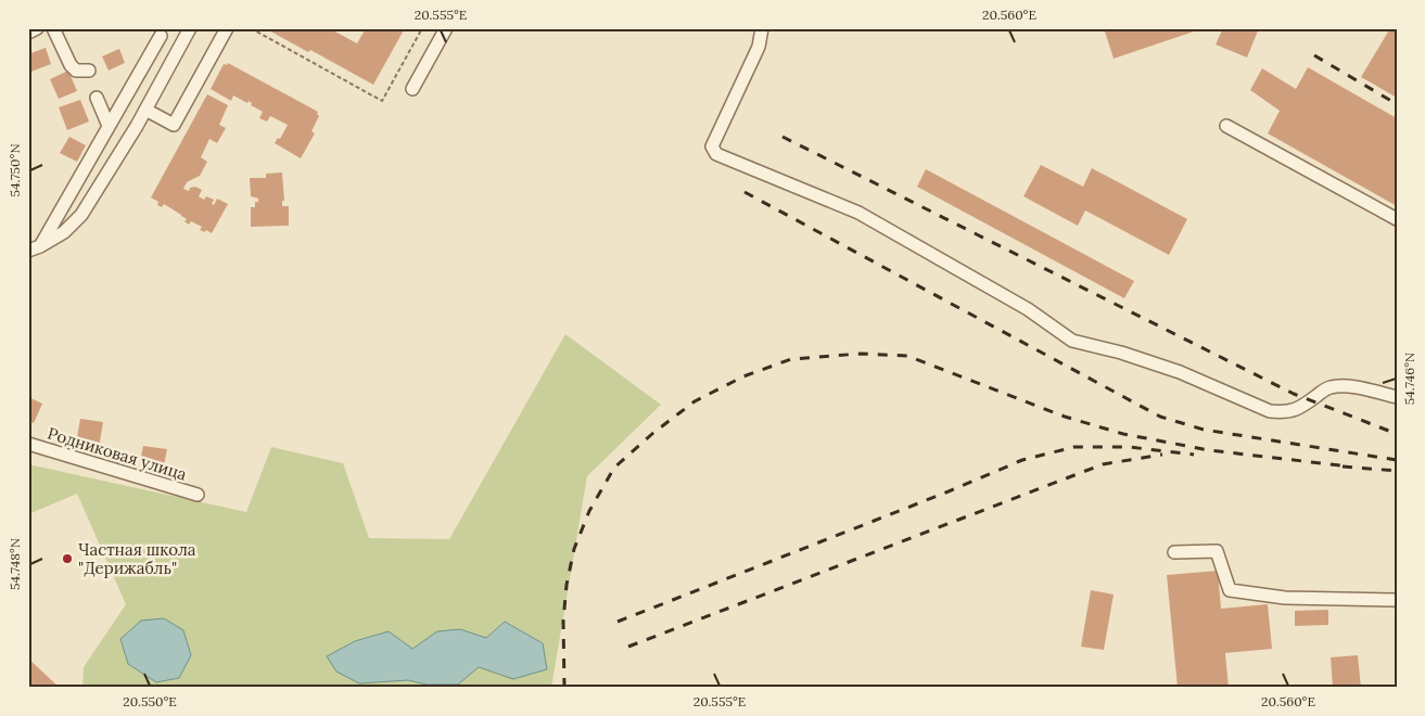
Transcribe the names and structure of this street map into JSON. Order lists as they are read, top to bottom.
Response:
{
  "streets": {
    "street": ["Родниковая улица"]
  },
  "places": ["Частная школа \"Дерижабль\""],
  "coordinates": [
    "20.555°E",
    "20.560°E",
    "54.750°N",
    "54.746°N",
    "54.748°N",
    "20.550°E"
  ]
}
